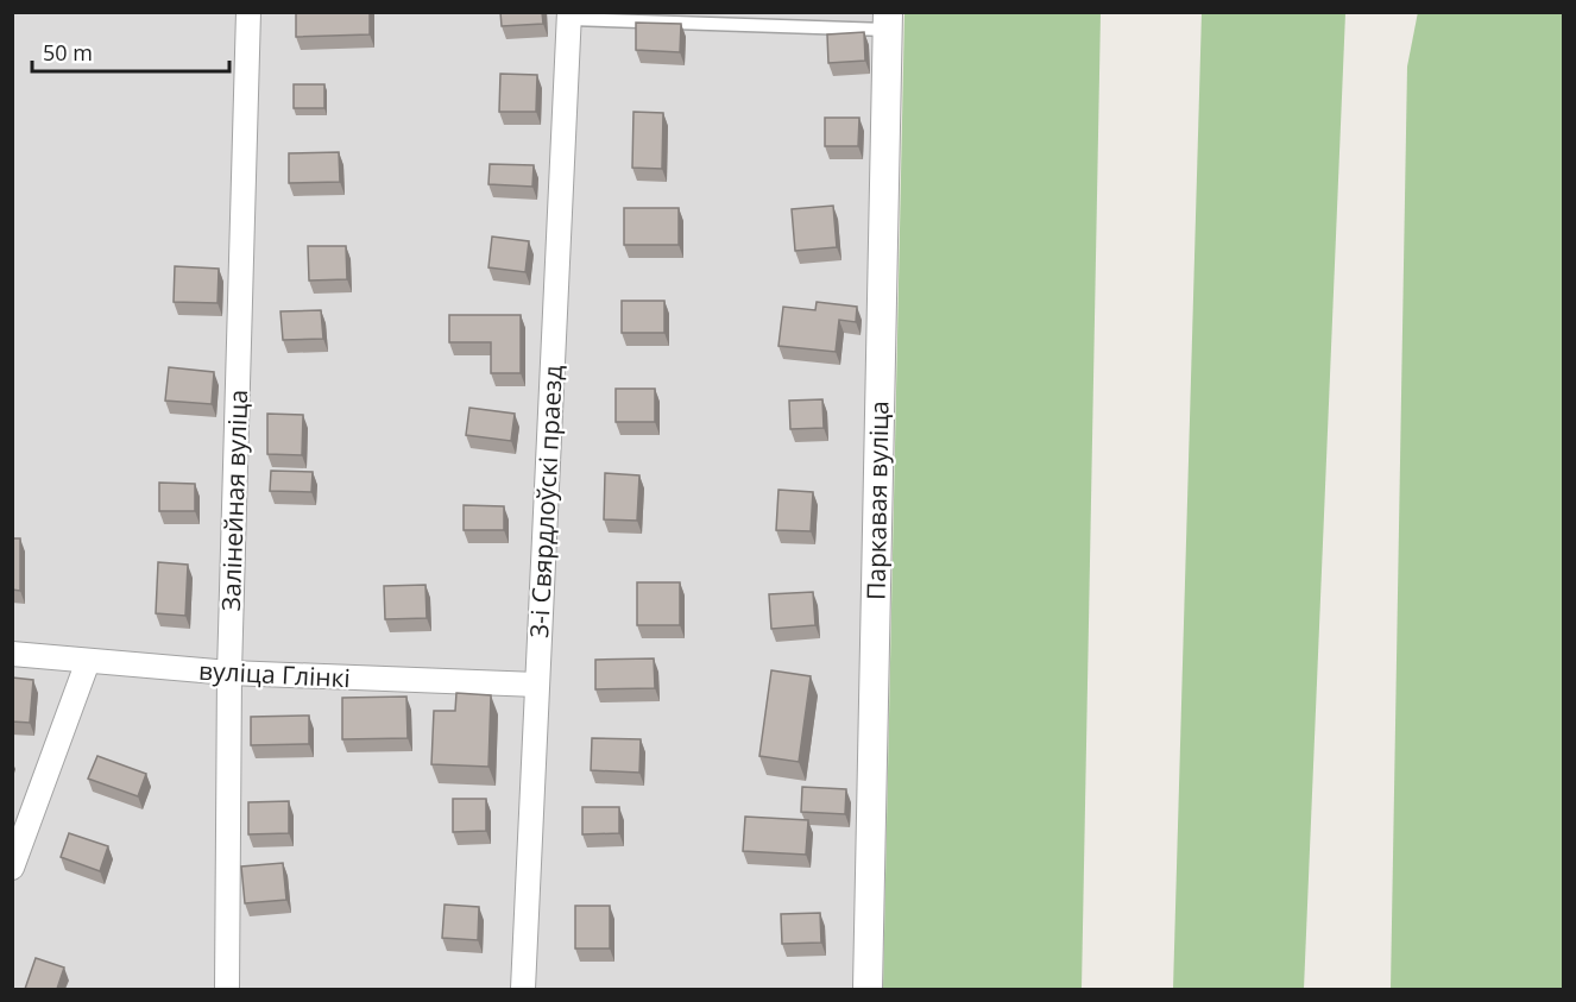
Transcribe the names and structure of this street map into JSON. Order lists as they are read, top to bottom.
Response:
{
  "streets": {
    "street": [
      "Залінейная вуліца",
      "Паркавая вуліца",
      "3-і Свярдлоўскі праезд",
      "вуліца Глінкі"
    ]
  },
  "crossings": [
    ["Залінейная вуліца", "вуліца Глінкі"],
    ["3-і Свярдлоўскі праезд", "вуліца Глінкі"]
  ],
  "scale_bar": "50 m"
}
